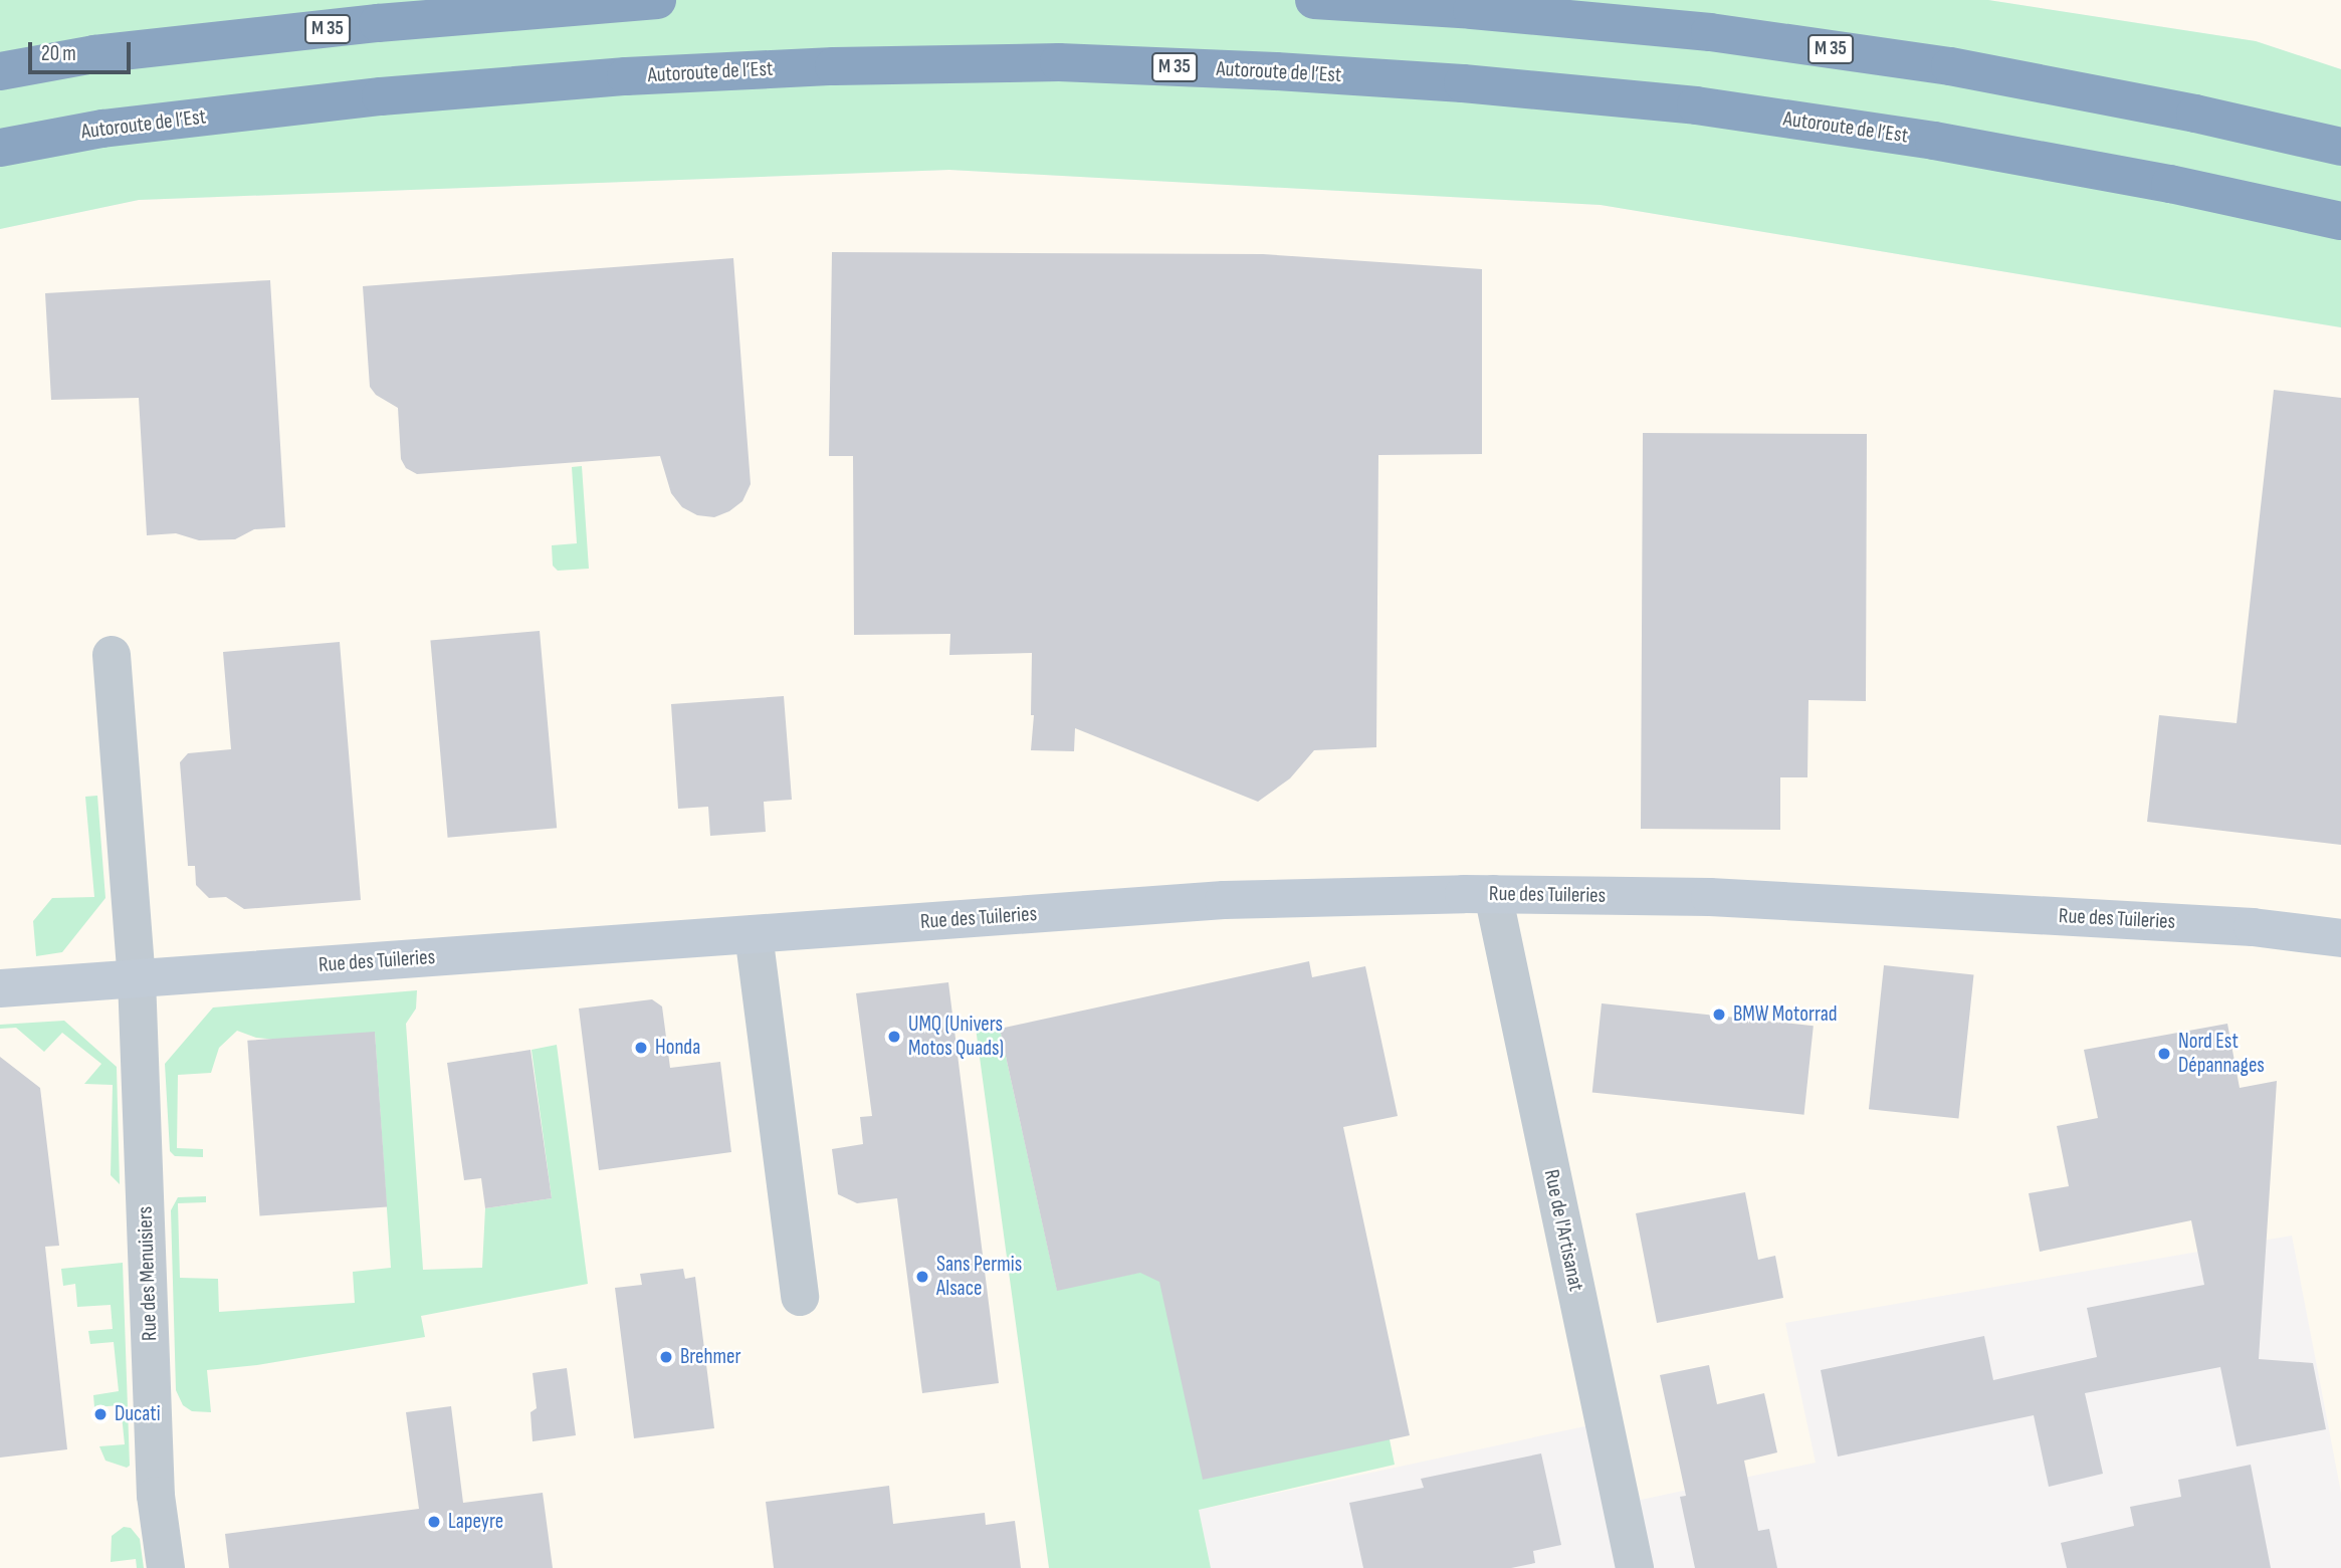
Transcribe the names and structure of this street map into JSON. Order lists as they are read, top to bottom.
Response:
{
  "streets": {
    "highway": ["M 35", "Autoroute de l’Est"],
    "street": ["Rue des Tuileries", "Rue de l'Artisanat", "Rue des Menuisiers"]
  },
  "crossings": [
    ["Rue des Tuileries", "Rue de l'Artisanat"],
    ["Rue des Tuileries", "Rue des Menuisiers"]
  ],
  "places": [
    "BMW Motorrad",
    "UMQ (Univers Motos Quads)",
    "Honda",
    "Nord Est Dépannages",
    "Sans Permis Alsace",
    "Brehmer",
    "Ducati",
    "Lapeyre"
  ],
  "scale_bar": "20 m"
}
